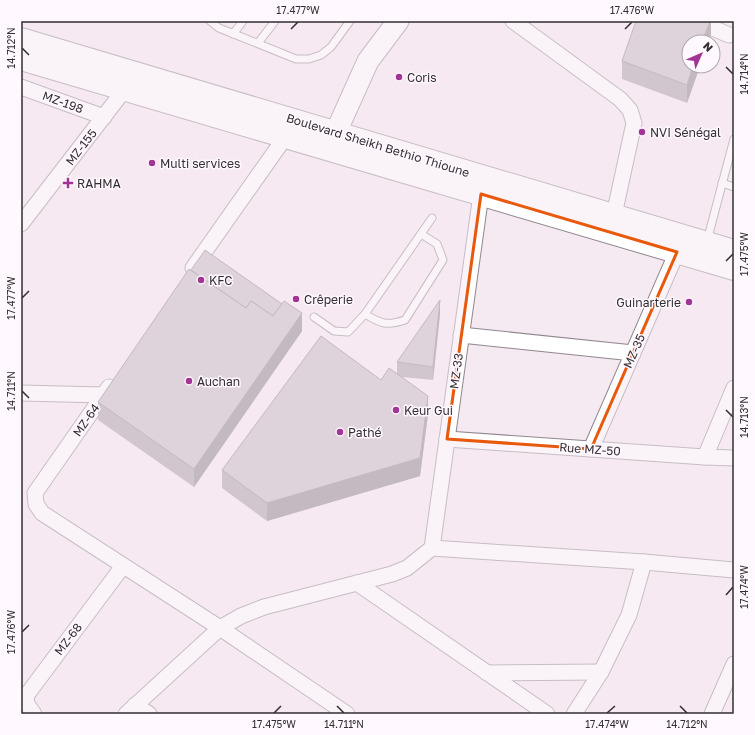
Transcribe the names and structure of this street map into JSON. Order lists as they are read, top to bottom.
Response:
{
  "streets": {
    "main road": ["Boulevard Sheikh Bethio Thioune"],
    "street": [
      "MZ-198",
      "MZ-155",
      "MZ-35",
      "MZ-33",
      "MZ-64",
      "Rue MZ-50",
      "MZ-68"
    ]
  },
  "crossings": [
    ["MZ-198", "MZ-155"],
    ["Boulevard Sheikh Bethio Thioune", "MZ-155"],
    ["Boulevard Sheikh Bethio Thioune", "MZ-35"],
    ["Boulevard Sheikh Bethio Thioune", "MZ-33"],
    ["MZ-35", "Rue MZ-50"],
    ["MZ-33", "Rue MZ-50"],
    ["MZ-64", "MZ-68"]
  ],
  "places": {
    "other": [
      "Coris",
      "NVI Sénégal",
      "Multi services",
      "KFC",
      "Crêperie",
      "Guinarterie",
      "Auchan",
      "Keur Gui",
      "Pathé"
    ],
    "health": ["RAHMA"]
  },
  "north": "top right",
  "coordinates": [
    "17.477°W",
    "17.476°W",
    "14.712°N",
    "14.714°N",
    "17.475°W",
    "14.711°N",
    "14.713°N",
    "17.474°W"
  ]
}
